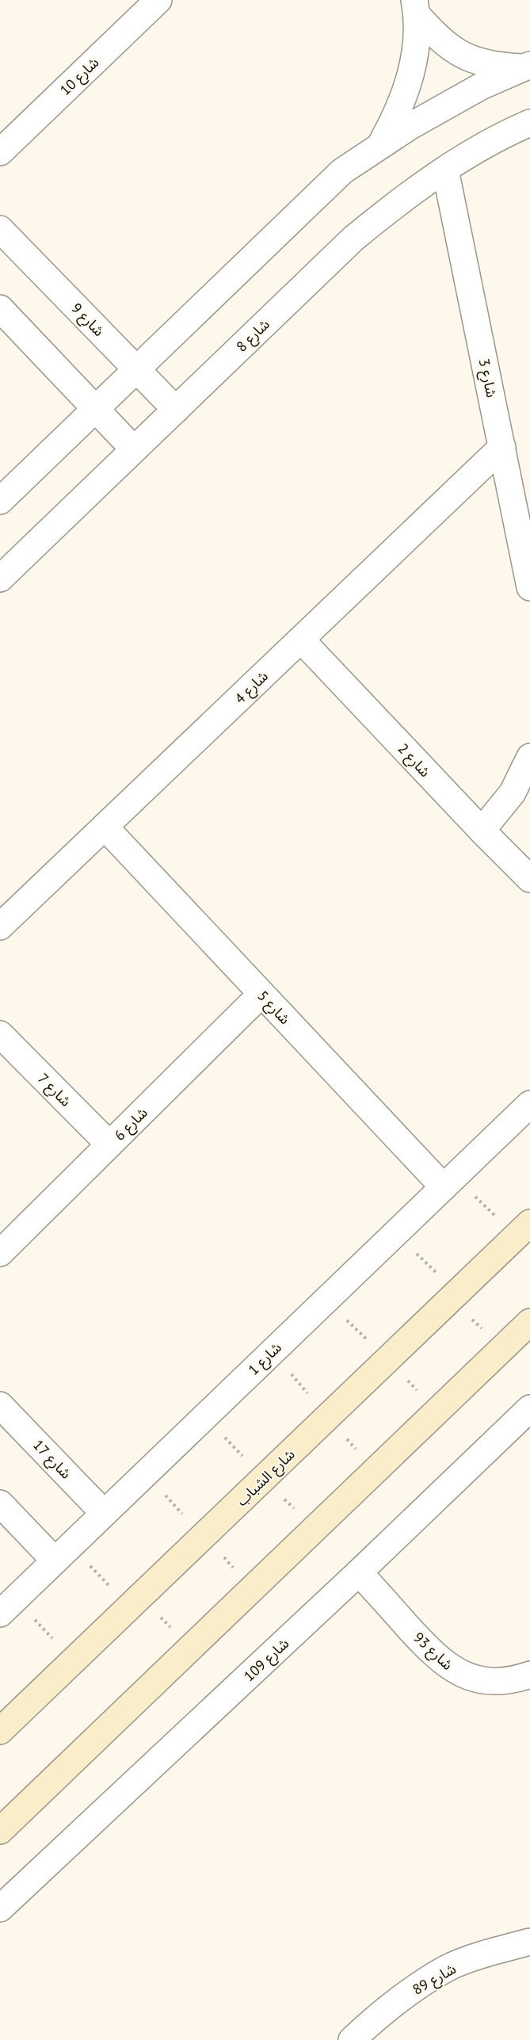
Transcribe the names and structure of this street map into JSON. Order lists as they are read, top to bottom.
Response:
{
  "streets": {
    "street": [
      "شارع 10",
      "شارع 9",
      "شارع 8",
      "شارع 3",
      "شارع 4",
      "شارع 2",
      "شارع 5",
      "شارع 7",
      "شارع 6",
      "شارع 1",
      "شارع 17",
      "شارع الشباب",
      "شارع 93",
      "شارع 109",
      "شارع 89"
    ]
  },
  "crossings": [
    ["شارع 9", "شارع 8"],
    ["شارع 8", "شارع 3"],
    ["شارع 3", "شارع 4"],
    ["شارع 4", "شارع 2"],
    ["شارع 4", "شارع 5"],
    ["شارع 5", "شارع 6"],
    ["شارع 5", "شارع 1"],
    ["شارع 7", "شارع 6"],
    ["شارع 1", "شارع 17"],
    ["شارع 93", "شارع 109"]
  ]
}
